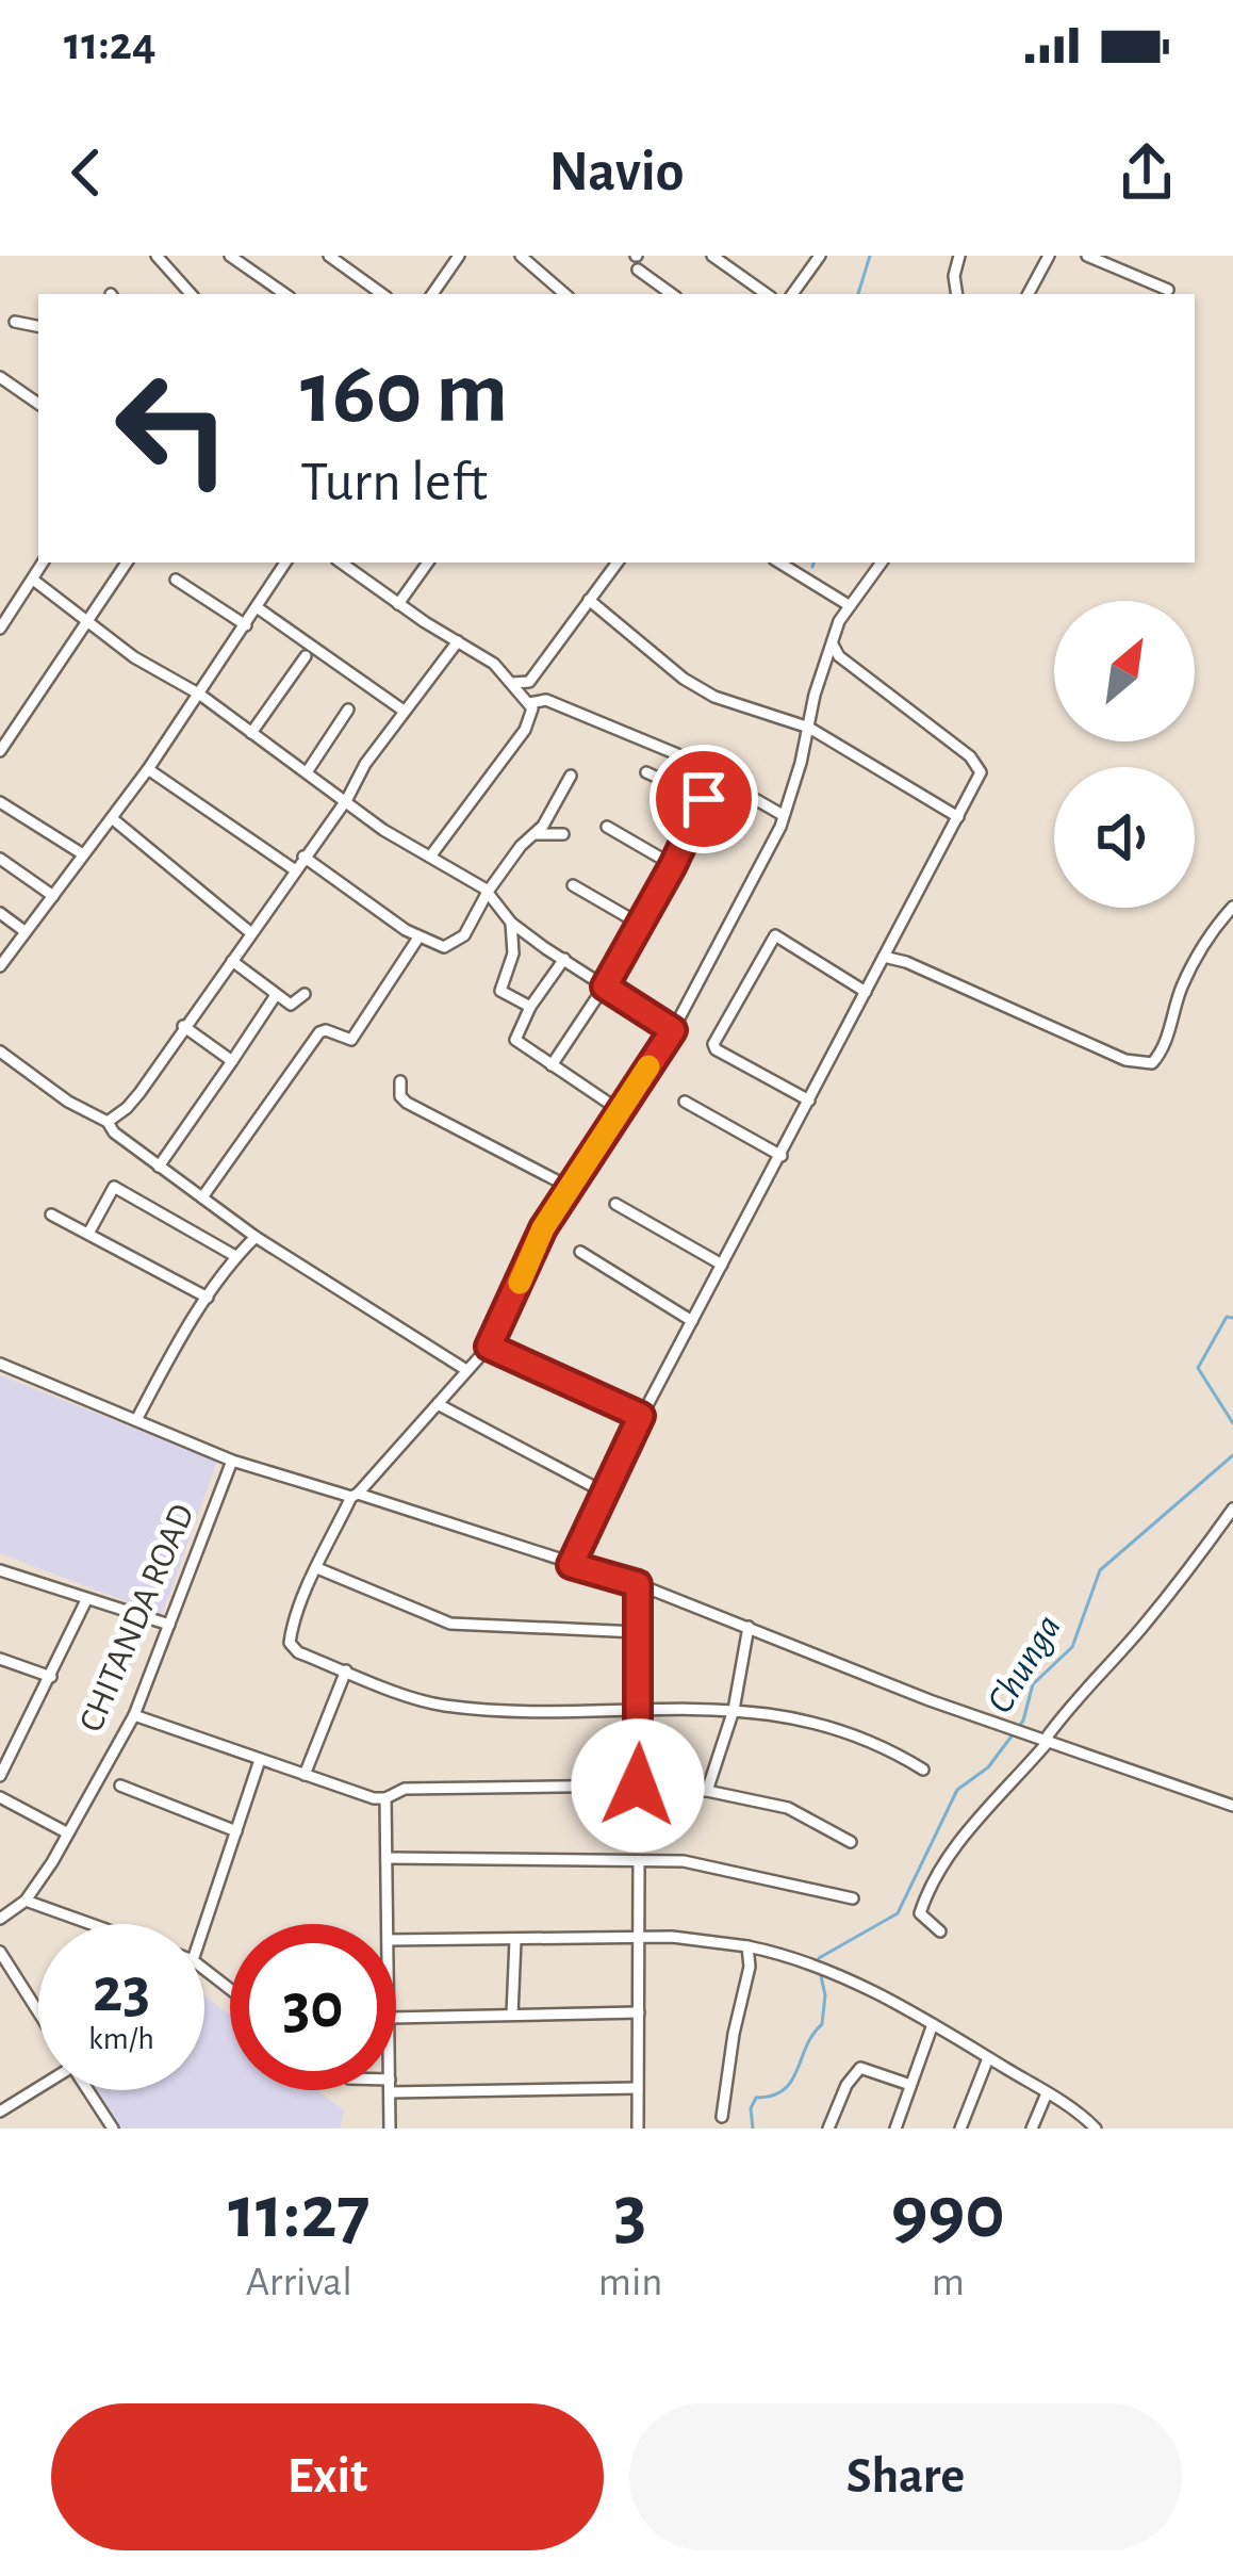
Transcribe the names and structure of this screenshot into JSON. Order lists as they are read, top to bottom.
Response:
{
  "streets": {
    "street": ["CHITANDA ROAD"]
  },
  "water": ["Chunga"],
  "north": "top right",
  "page": {
    "status": "11:24",
    "header": "Navio",
    "turn": ["160 m", "Turn left"],
    "speed": "23 km/h",
    "limit": "30",
    "eta": [
      "11:27",
      "Arrival",
      "3",
      "min",
      "990",
      "m"
    ],
    "buttons": ["Exit", "Share"]
  }
}
